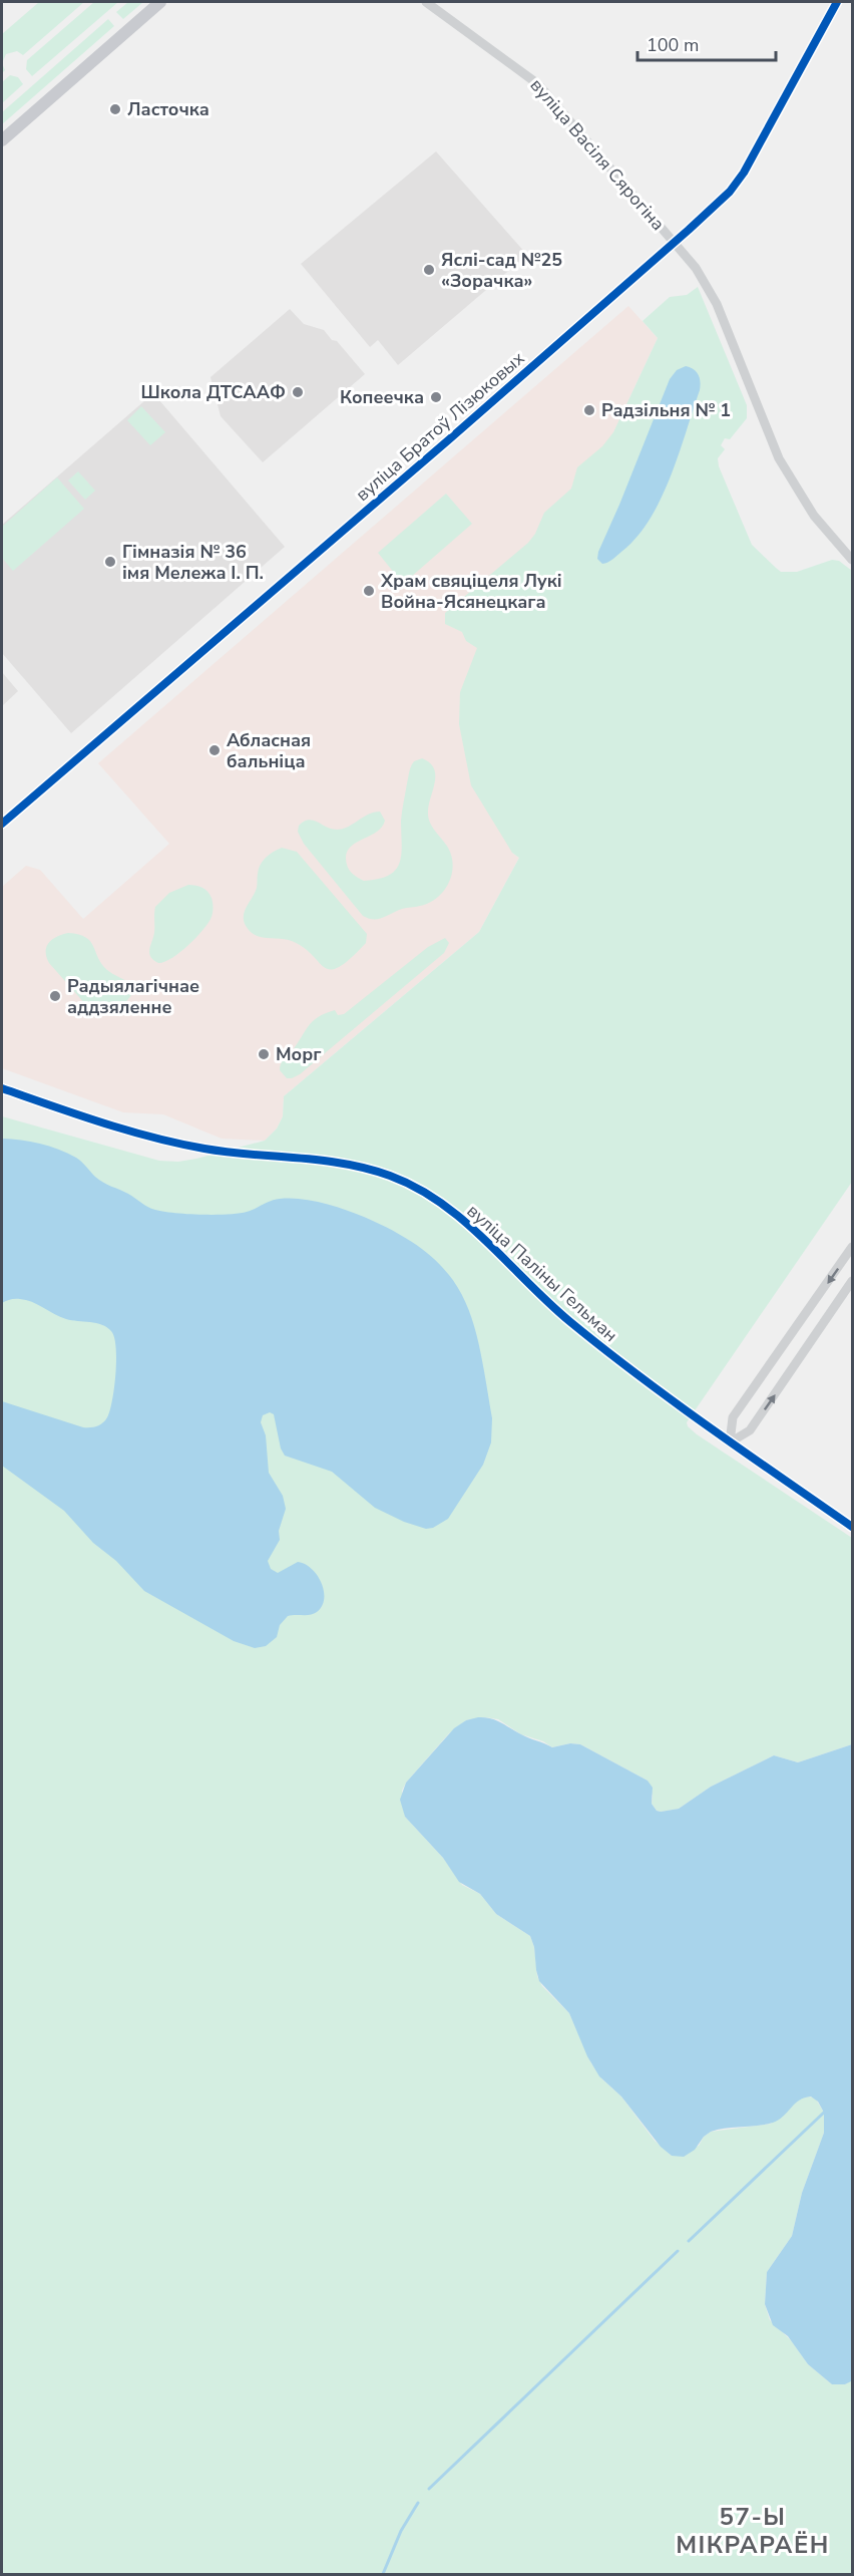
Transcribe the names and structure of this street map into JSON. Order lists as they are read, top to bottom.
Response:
{
  "streets": {
    "street": ["вуліца Васіля Сярогіна", "вуліца Братоў Лізюковых", "вуліца Паліны Гельман"]
  },
  "crossings": [
    ["вуліца Васіля Сярогіна", "вуліца Братоў Лізюковых"]
  ],
  "districts": ["57-Ы МІКРАРАЁН"],
  "places": [
    "Ласточка",
    "Яслі-сад №25 «Зорачка»",
    "Школа ДТСААФ",
    "Копеечка",
    "Радзільня № 1",
    "Гімназія № 36 імя Мележа І. П.",
    "Храм свяціцеля Лукі Война-Ясянецкага",
    "Абласная бальніца",
    "Радыялагічнае аддзяленне",
    "Морг"
  ],
  "scale_bar": "100 m"
}
